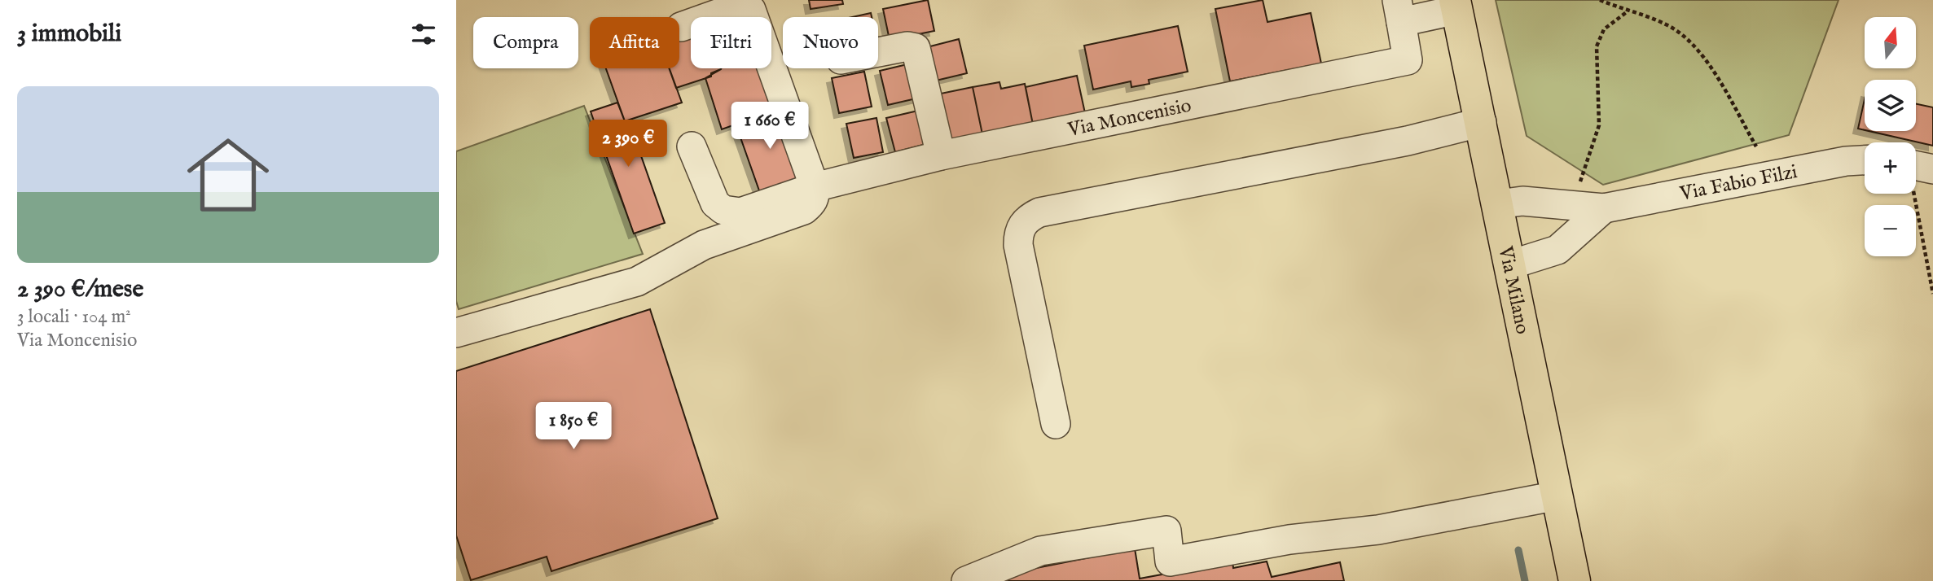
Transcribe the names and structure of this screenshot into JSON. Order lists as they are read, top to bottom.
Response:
{
  "streets": {
    "main road": ["Via Milano"],
    "street": ["Via Moncenisio", "Via Fabio Filzi"]
  },
  "crossings": [
    ["Via Fabio Filzi", "Via Milano"]
  ],
  "north": "top",
  "page": {
    "heading": "3 immobili",
    "map_buttons": ["+", "−"],
    "chip": [
      "Compra",
      "Affitta",
      "Filtri",
      "Nuovo"
    ],
    "list": [
      {
        "name": "2 390 €/mese",
        "note": "3 locali · 104 m² · Via Moncenisio"
      }
    ],
    "price": ["1 660 €", "2 390 €", "1 850 €"]
  }
}
